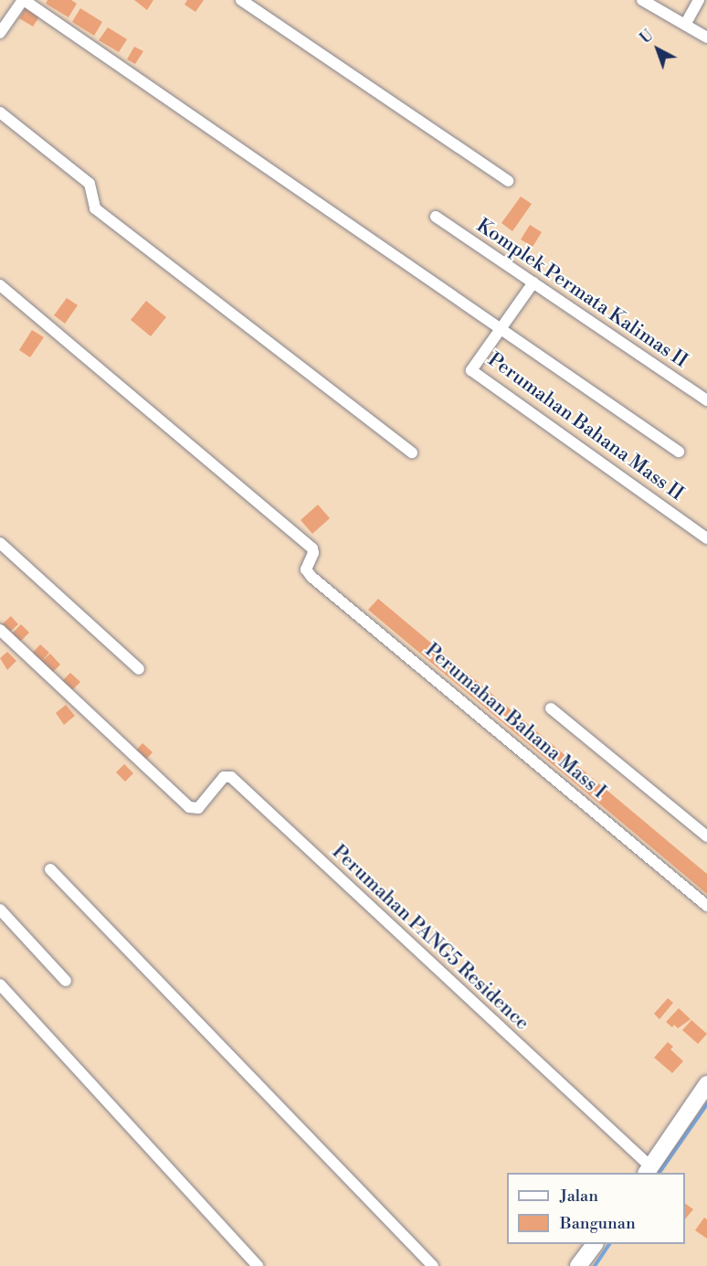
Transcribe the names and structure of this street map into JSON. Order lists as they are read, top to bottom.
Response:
{
  "streets": {
    "street": [
      "Komplek Permata Kalimas II",
      "Perumahan Bahana Mass II",
      "Perumahan Bahana Mass I",
      "Perumahan PANG5 Residence"
    ]
  },
  "crossings": [
    ["Komplek Permata Kalimas II", "Perumahan Bahana Mass II"]
  ],
  "legend": ["Jalan", "Bangunan"],
  "north": "top left"
}
